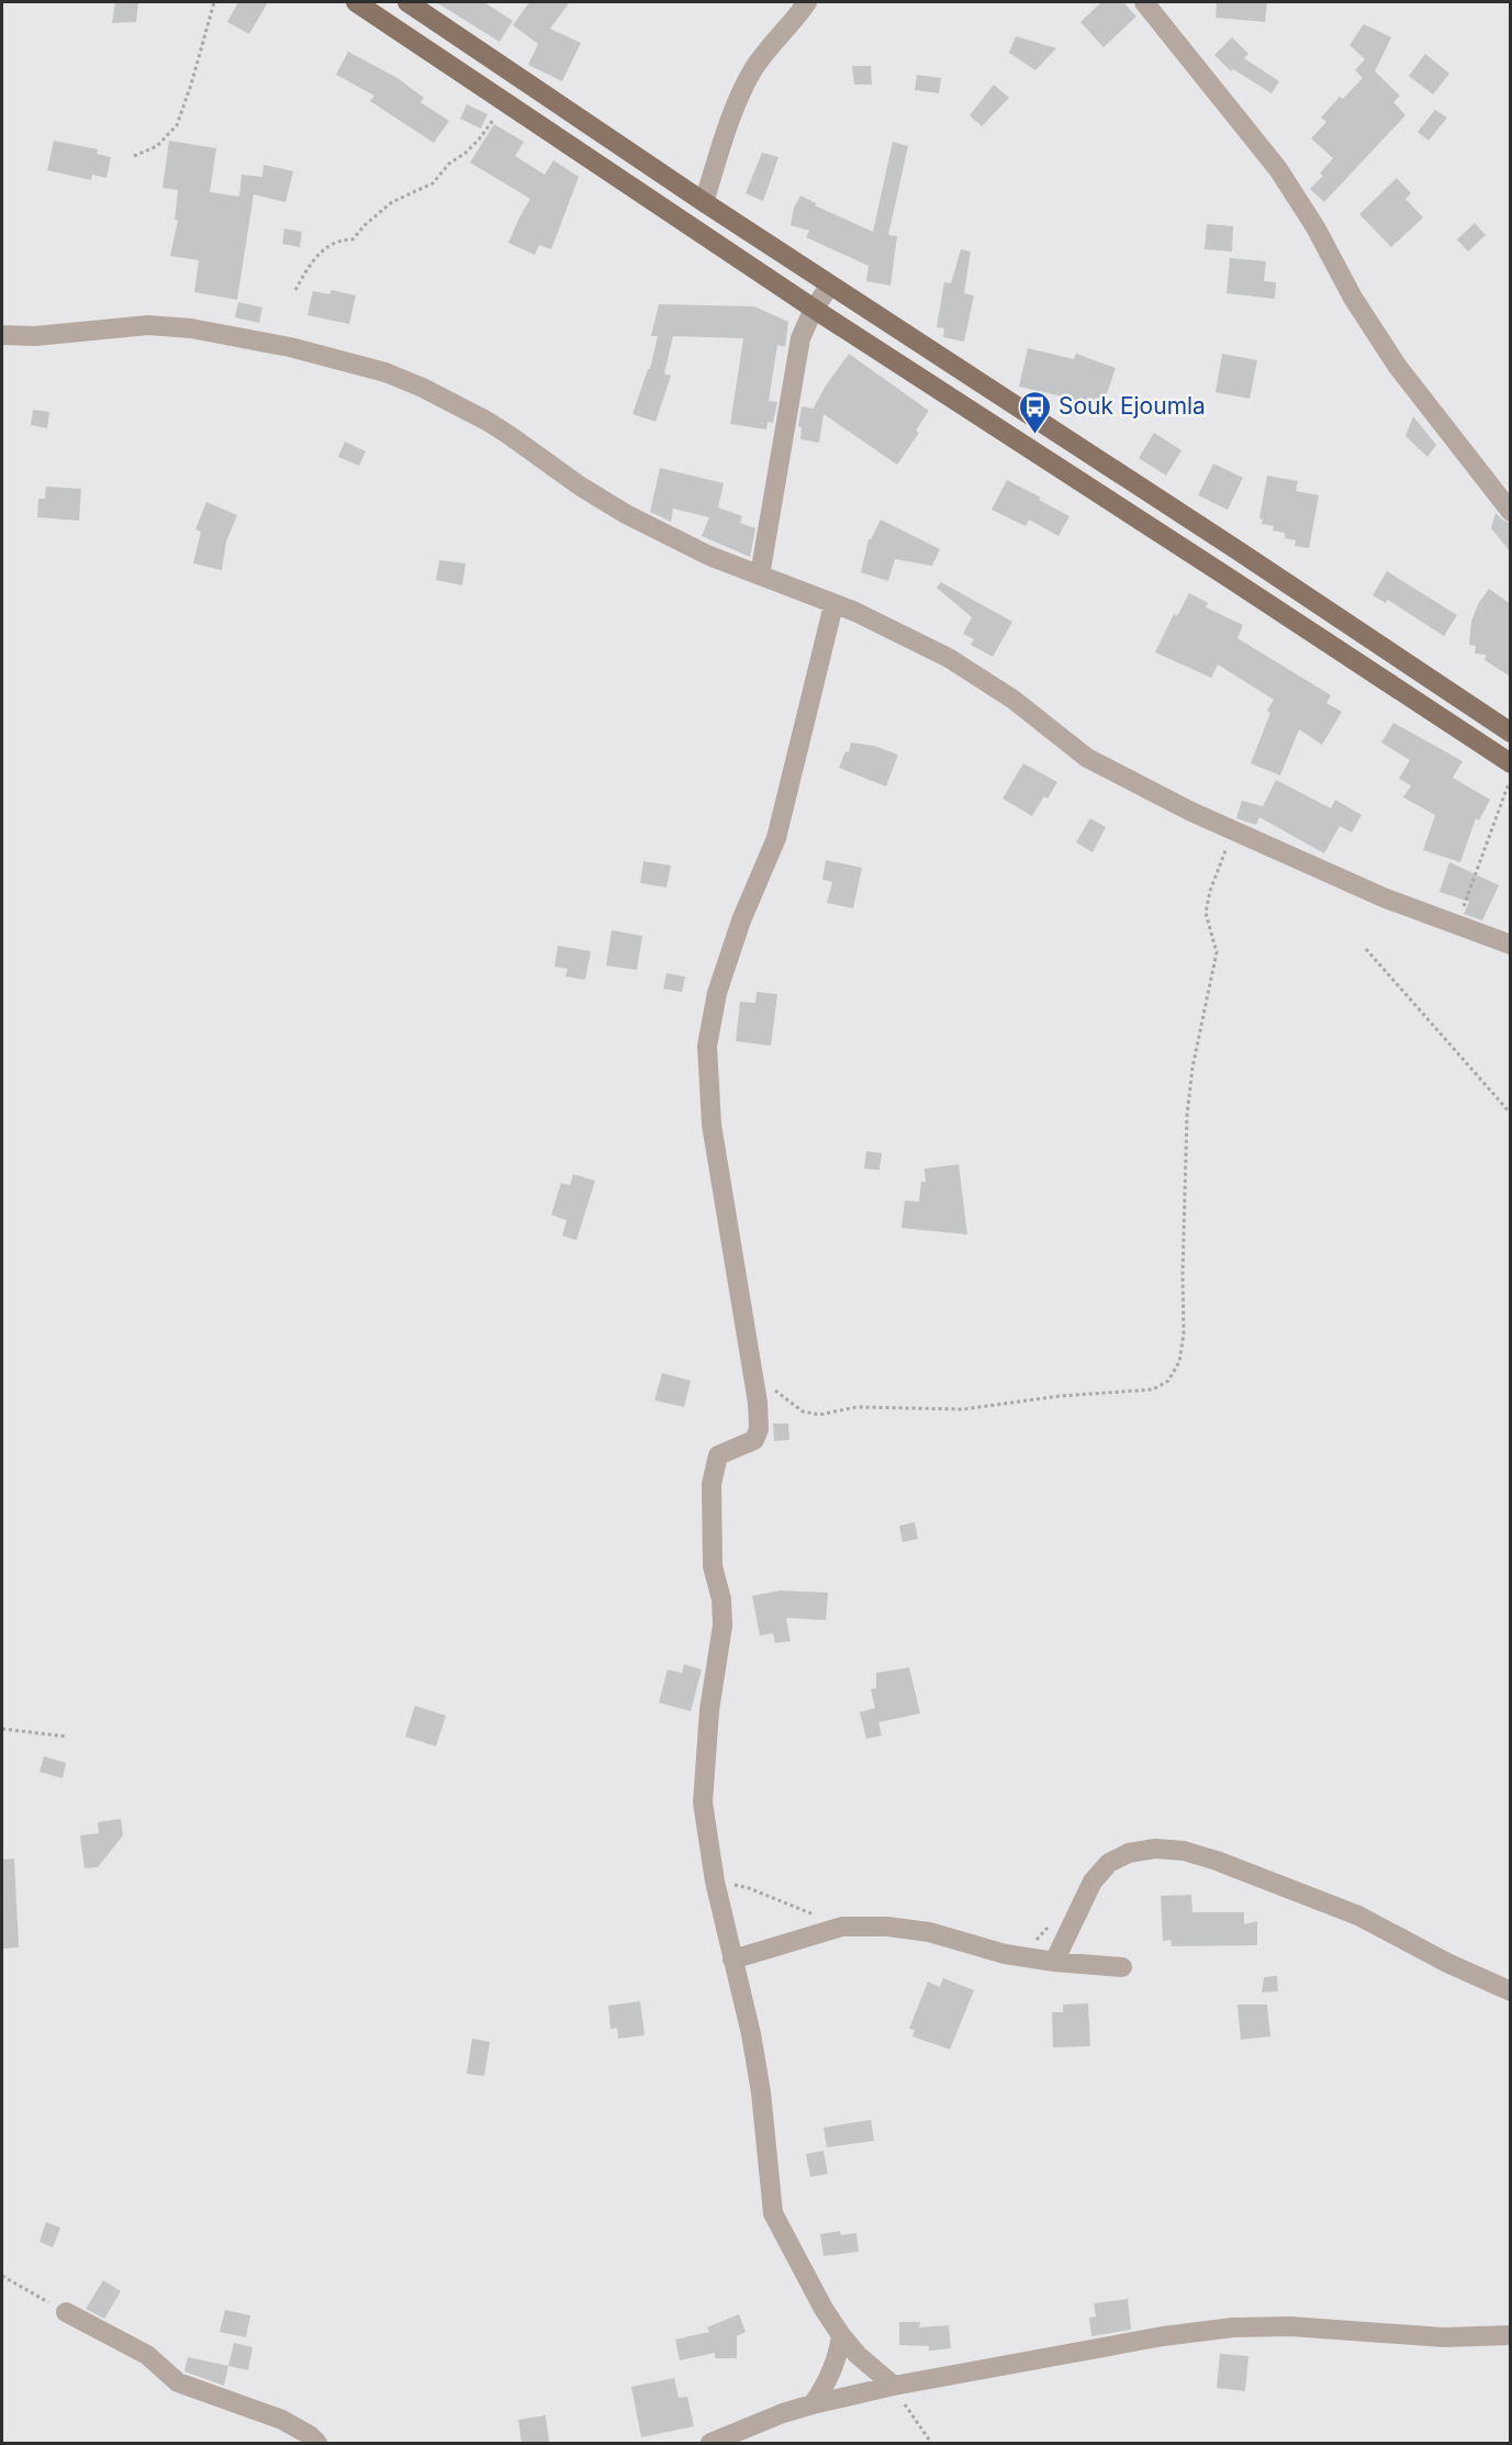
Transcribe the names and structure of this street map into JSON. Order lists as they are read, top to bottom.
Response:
{
  "places": {
    "bus stop": ["Souk Ejoumla"]
  }
}
